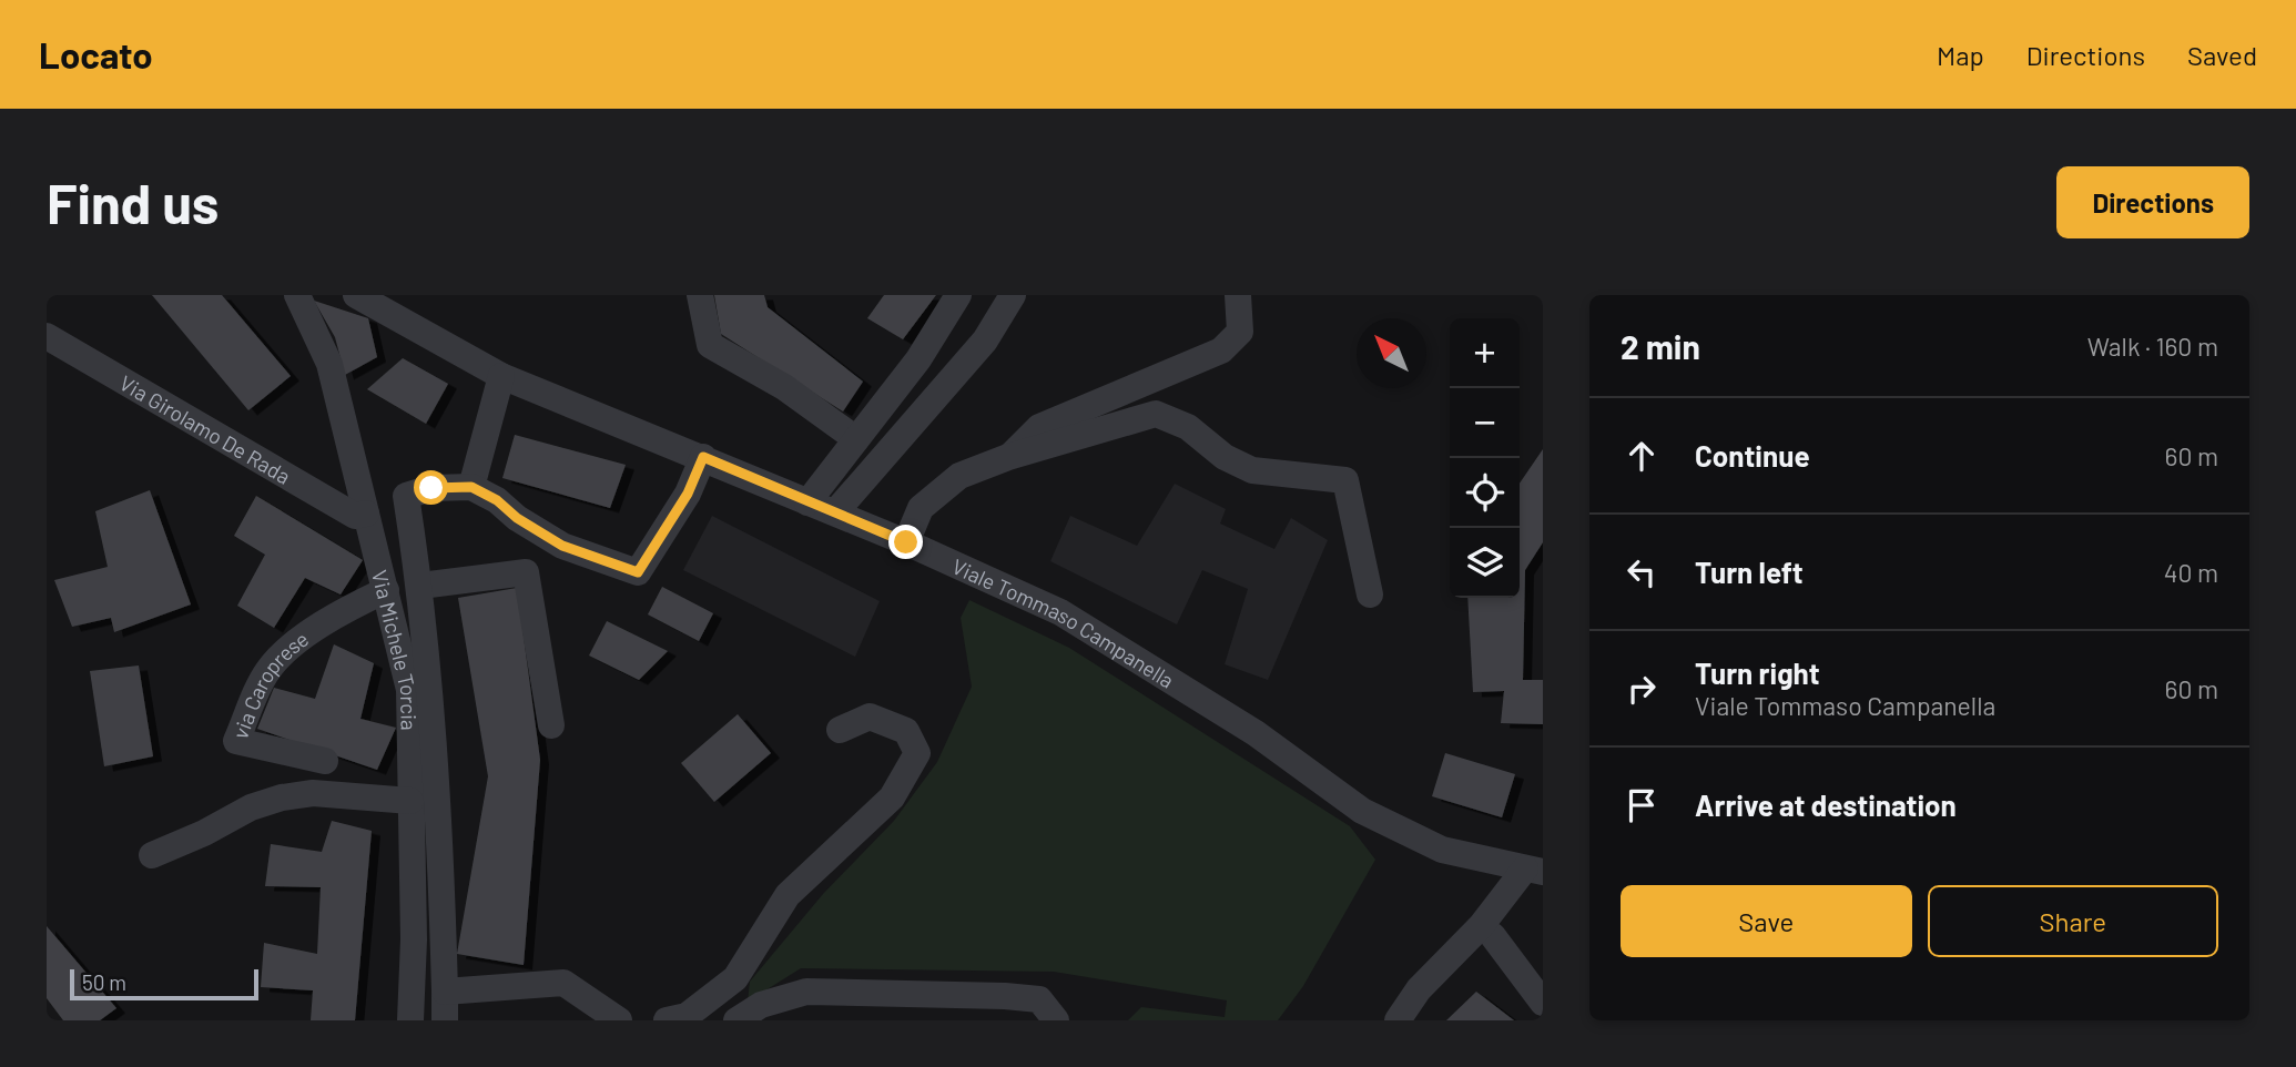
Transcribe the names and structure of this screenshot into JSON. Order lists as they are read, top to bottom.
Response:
{
  "streets": {
    "street": [
      "Via Girolamo De Rada",
      "Viale Tommaso Campanella",
      "Via Michele Torcia",
      "via Caroprese"
    ]
  },
  "crossings": [
    ["Via Girolamo De Rada", "Via Michele Torcia"],
    ["Via Michele Torcia", "via Caroprese"]
  ],
  "scale_bar": "50 m",
  "north": "top left",
  "page": {
    "header": "Locato",
    "nav": ["Map", "Directions", "Saved"],
    "buttons": [
      "Directions",
      ["Save", "Share"]
    ],
    "title": "Find us",
    "heading": ["2 min", "Walk · 160 m"],
    "map_buttons": ["+", "−"],
    "list": [
      ["Continue", "60 m"],
      ["Turn left", "40 m"],
      ["Turn right", "Viale Tommaso Campanella", "60 m"],
      "Arrive at destination"
    ],
    "scale": "50 m"
  }
}
